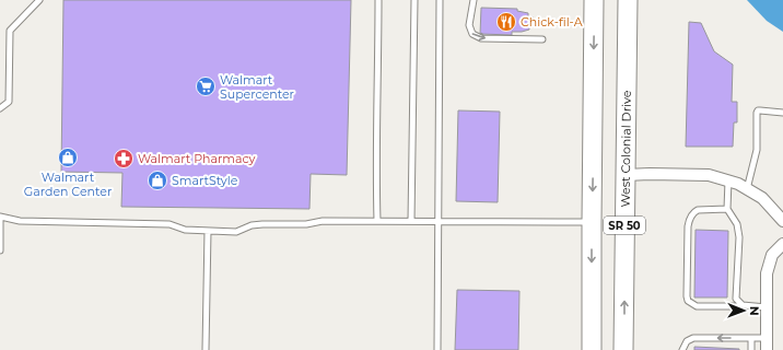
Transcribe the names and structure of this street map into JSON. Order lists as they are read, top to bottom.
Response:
{
  "streets": {
    "highway": ["West Colonial Drive", "SR 50"]
  },
  "places": {
    "restaurant": ["Chick-fil-A"],
    "supermarket": ["Walmart Supercenter"],
    "shop": ["Walmart Garden Center", "SmartStyle"],
    "pharmacy": ["Walmart Pharmacy"]
  },
  "north": "right"
}
